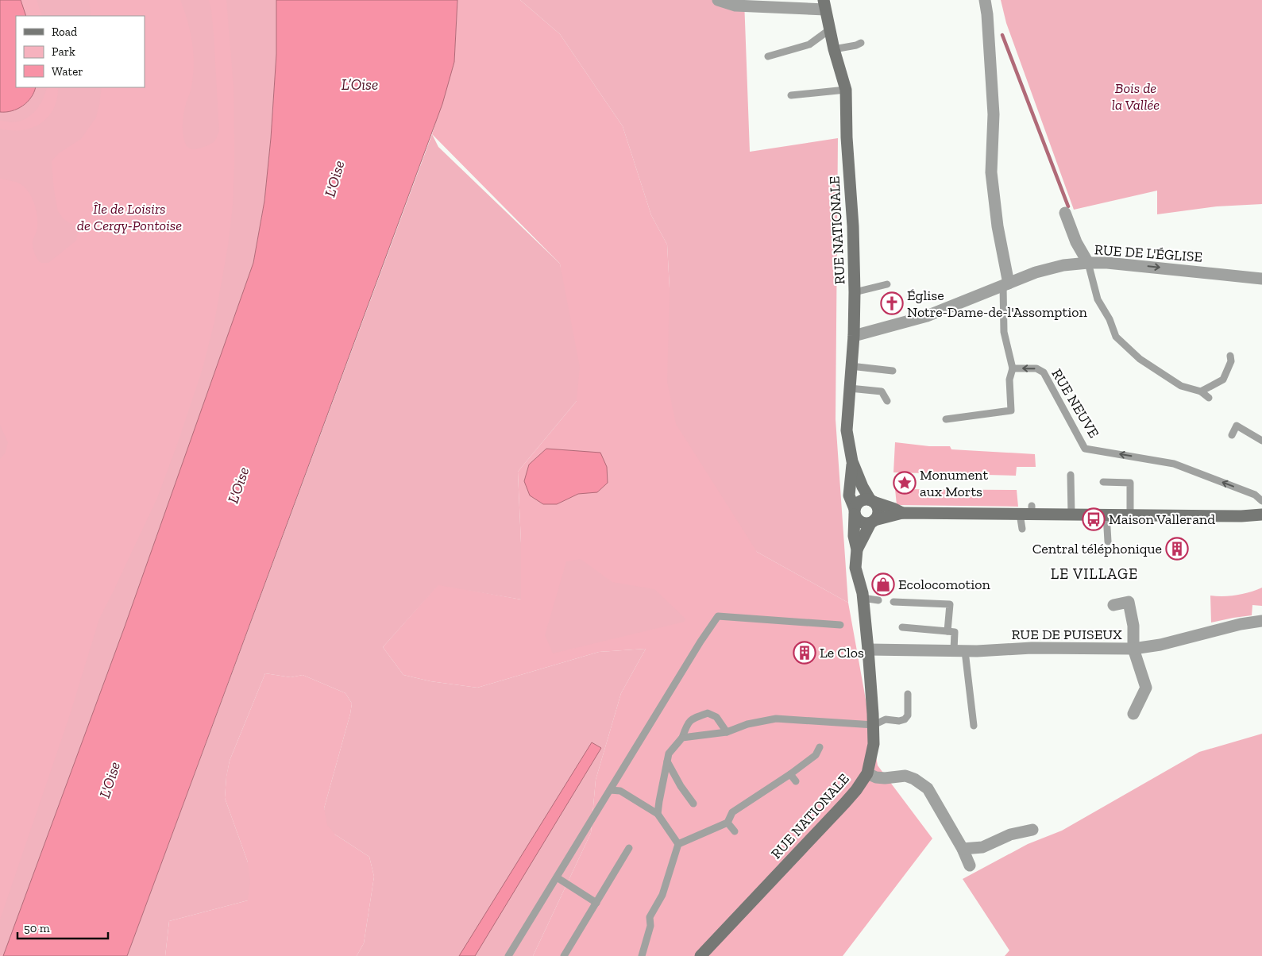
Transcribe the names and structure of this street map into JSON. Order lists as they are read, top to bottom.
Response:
{
  "streets": {
    "street": ["RUE NATIONALE", "RUE DE L'ÉGLISE", "RUE DE PUISEUX"],
    "lane": ["RUE NEUVE"]
  },
  "crossings": [
    ["RUE NATIONALE", "RUE DE L'ÉGLISE"],
    ["RUE NATIONALE", "RUE DE PUISEUX"]
  ],
  "one_way": ["RUE DE L'ÉGLISE", "RUE NEUVE"],
  "districts": ["LE VILLAGE"],
  "water": ["L’Oise", "L'Oise"],
  "parks": ["Bois de la Vallée", "Île de Loisirs de Cergy-Pontoise"],
  "places": {
    "church": ["Église Notre-Dame-de-l'Assomption"],
    "place": ["Monument aux Morts"],
    "bus stop": ["Maison Vallerand"],
    "building": ["Central téléphonique", "Le Clos"],
    "shop": ["Ecolocomotion"]
  },
  "legend": ["Road", "Park", "Water"],
  "scale_bar": "50 m"
}
